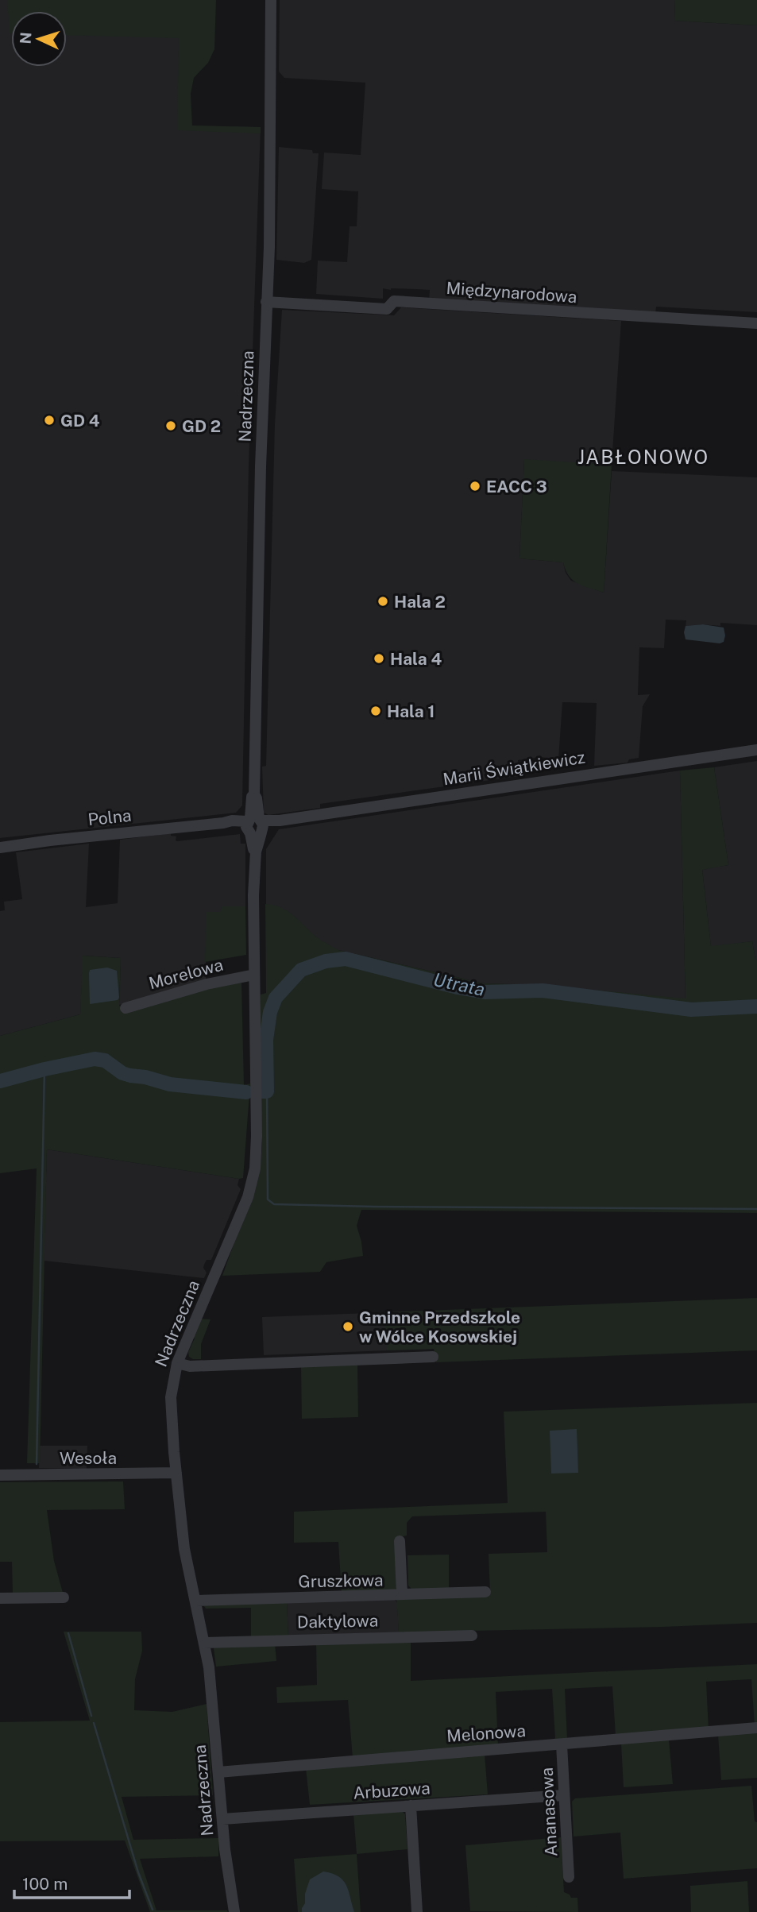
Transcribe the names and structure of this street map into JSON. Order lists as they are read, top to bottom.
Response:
{
  "streets": {
    "street": [
      "Międzynarodowa",
      "Nadrzeczna",
      "Marii Świątkiewicz",
      "Polna",
      "Morelowa",
      "Wesoła",
      "Gruszkowa",
      "Daktylowa",
      "Melonowa",
      "Arbuzowa",
      "Ananasowa"
    ]
  },
  "crossings": [
    ["Międzynarodowa", "Nadrzeczna"],
    ["Nadrzeczna", "Marii Świątkiewicz"],
    ["Nadrzeczna", "Polna"],
    ["Nadrzeczna", "Morelowa"],
    ["Nadrzeczna", "Wesoła"],
    ["Nadrzeczna", "Gruszkowa"],
    ["Nadrzeczna", "Daktylowa"],
    ["Nadrzeczna", "Melonowa"],
    ["Nadrzeczna", "Arbuzowa"],
    ["Marii Świątkiewicz", "Polna"],
    ["Melonowa", "Ananasowa"],
    ["Arbuzowa", "Ananasowa"]
  ],
  "districts": ["JABŁONOWO"],
  "water": ["Utrata"],
  "places": [
    "GD 4",
    "GD 2",
    "EACC 3",
    "Hala 2",
    "Hala 4",
    "Hala 1",
    "Gminne Przedszkole w Wólce Kosowskiej"
  ],
  "scale_bar": "100 m",
  "north": "left"
}
